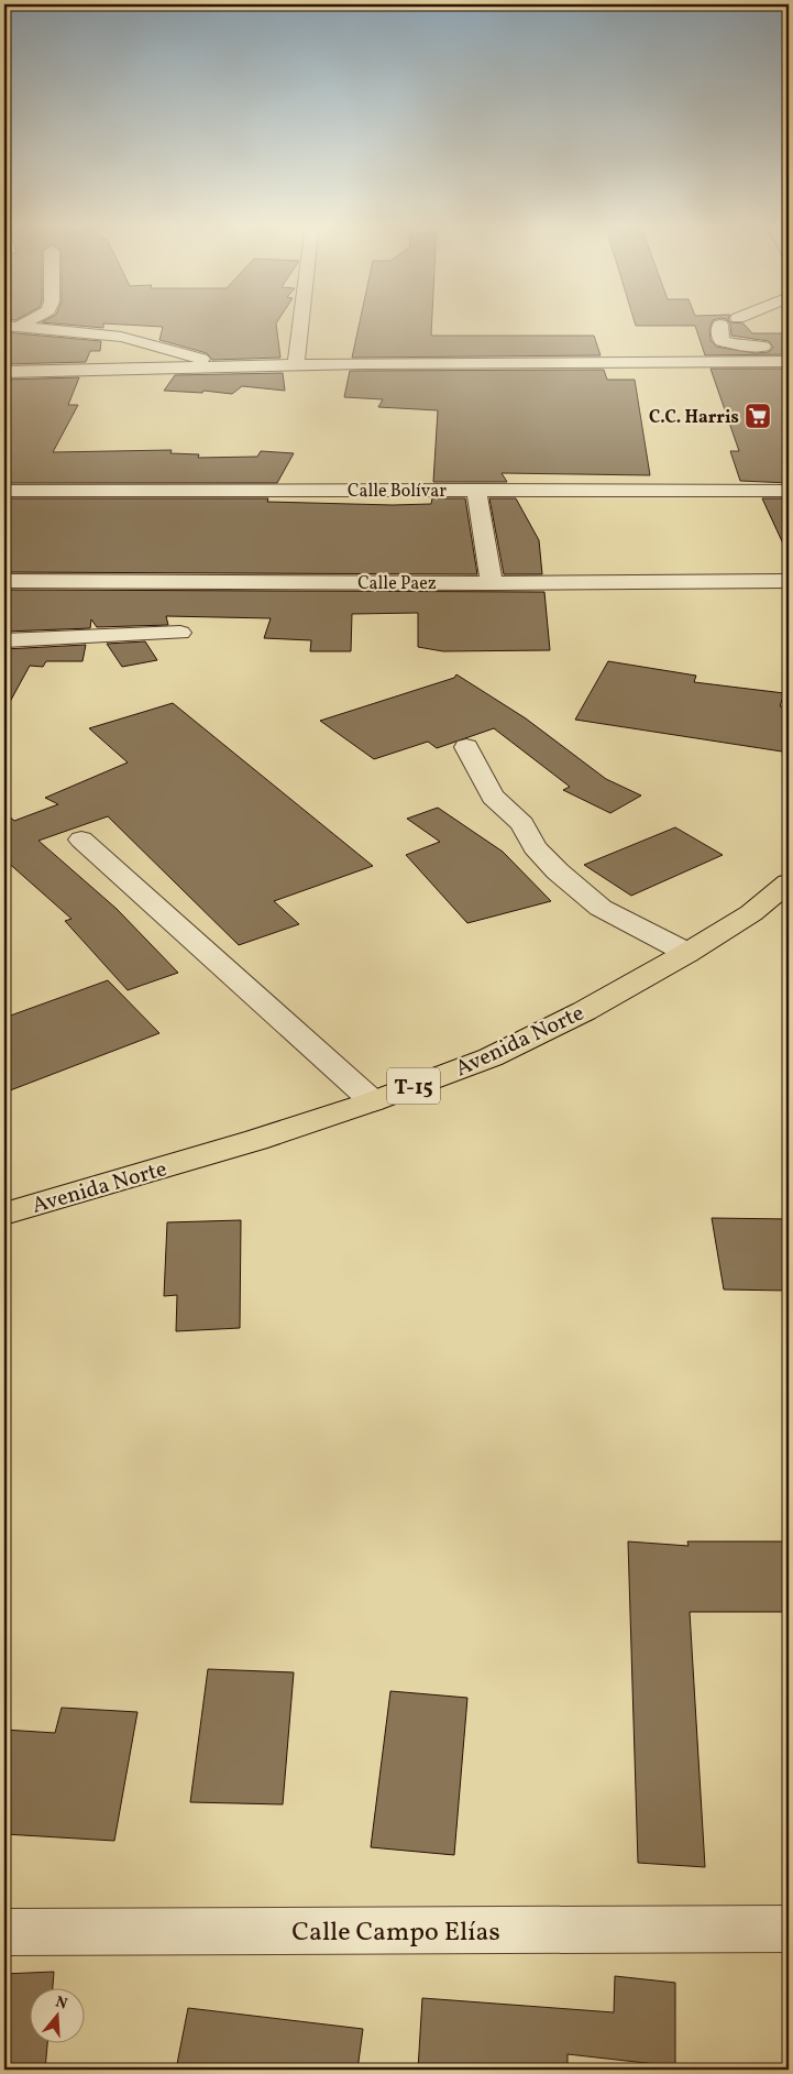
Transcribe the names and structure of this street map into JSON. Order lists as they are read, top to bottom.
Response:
{
  "streets": {
    "highway": ["Avenida Norte", "T-15"],
    "street": ["Calle Bolívar", "Calle Paez", "Calle Campo Elías"]
  },
  "places": {
    "supermarket": ["C.C. Harris"]
  },
  "north": "top"
}
